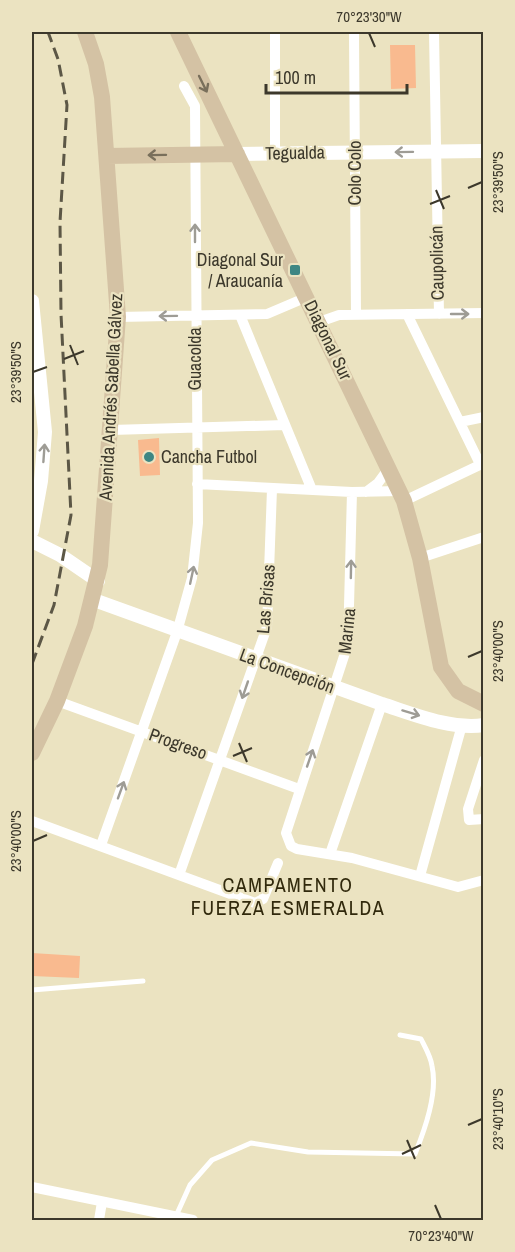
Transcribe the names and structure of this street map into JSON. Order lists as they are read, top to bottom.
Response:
{
  "streets": {
    "main road": ["Tegualda", "Diagonal Sur", "Avenida Andrés Sabella Gálvez"],
    "street": [
      "Colo Colo",
      "Caupolicán",
      "Guacolda",
      "Las Brisas",
      "Marina",
      "La Concepción",
      "Progreso"
    ]
  },
  "crossings": [
    ["Tegualda", "Colo Colo"],
    ["Tegualda", "Caupolicán"],
    ["Tegualda", "Diagonal Sur"],
    ["Tegualda", "Guacolda"],
    ["Tegualda", "Avenida Andrés Sabella Gálvez"],
    ["Guacolda", "La Concepción"],
    ["Guacolda", "Progreso"],
    ["Avenida Andrés Sabella Gálvez", "La Concepción"],
    ["Avenida Andrés Sabella Gálvez", "Progreso"],
    ["Las Brisas", "La Concepción"],
    ["Las Brisas", "Progreso"],
    ["Marina", "La Concepción"],
    ["Marina", "Progreso"]
  ],
  "one_way": ["Tegualda", "Guacolda"],
  "districts": ["CAMPAMENTO FUERZA ESMERALDA"],
  "places": {
    "transit": ["Diagonal Sur / Araucanía"],
    "other": ["Cancha Futbol"]
  },
  "scale_bar": "100 m",
  "coordinates": [
    "70°23'30\"W",
    "23°39'50\"S",
    "23°40'00\"S",
    "23°40'10\"S",
    "70°23'40\"W"
  ]
}
